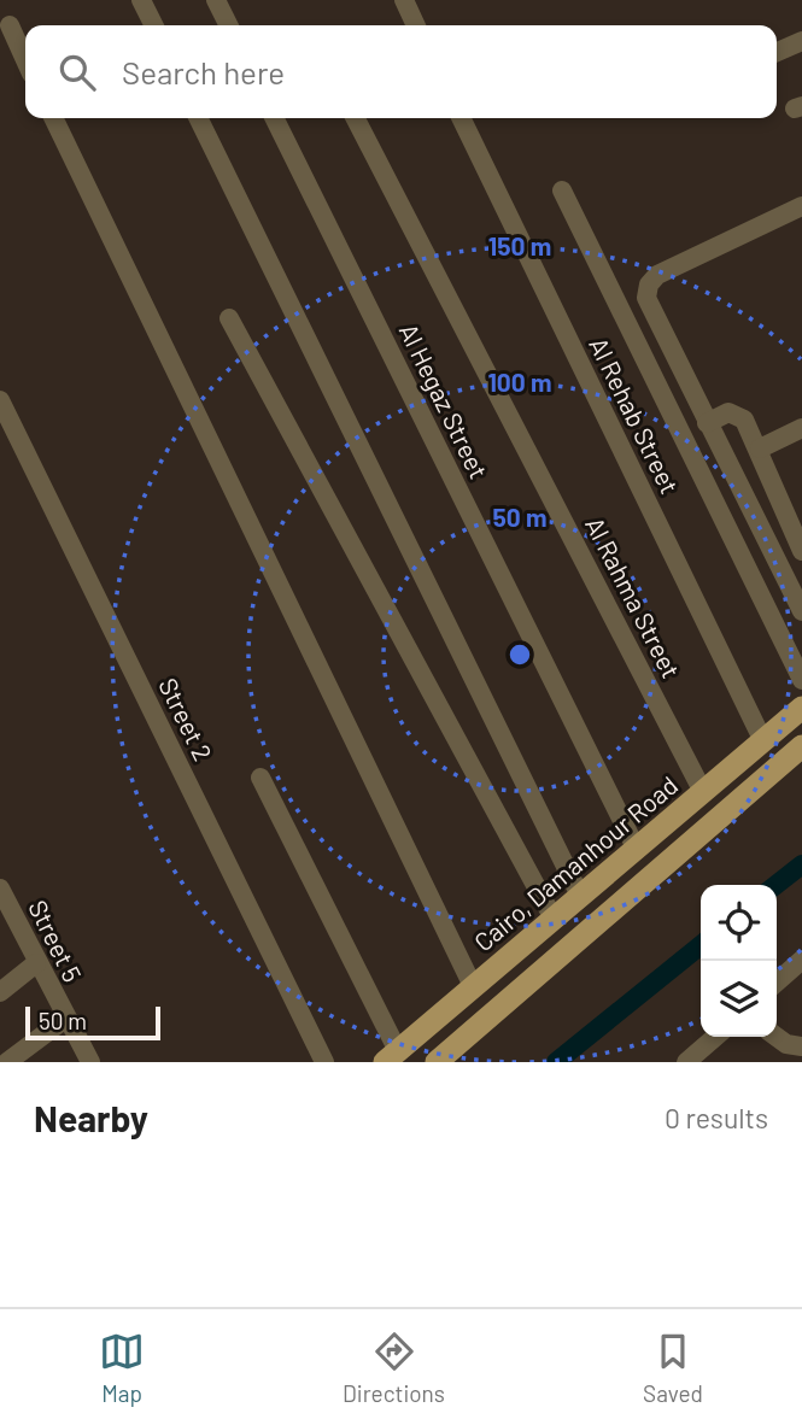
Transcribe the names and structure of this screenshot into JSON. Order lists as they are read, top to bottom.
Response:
{
  "streets": {
    "main road": ["Cairo, Damanhour Road"],
    "street": [
      "Al Hegaz Street",
      "Al Rehab Street",
      "Al Rahma Street",
      "Street 2",
      "Street 5"
    ]
  },
  "crossings": [
    ["Al Hegaz Street", "Cairo, Damanhour Road"],
    ["Al Rehab Street", "Cairo, Damanhour Road"],
    ["Al Rahma Street", "Cairo, Damanhour Road"]
  ],
  "scale_bar": "50 m",
  "page": {
    "search": "Search here",
    "scale": "50 m",
    "heading": ["Nearby", "0 results"],
    "nav": ["Map", "Directions", "Saved"]
  },
  "rings": ["150 m", "100 m", "50 m"]
}
